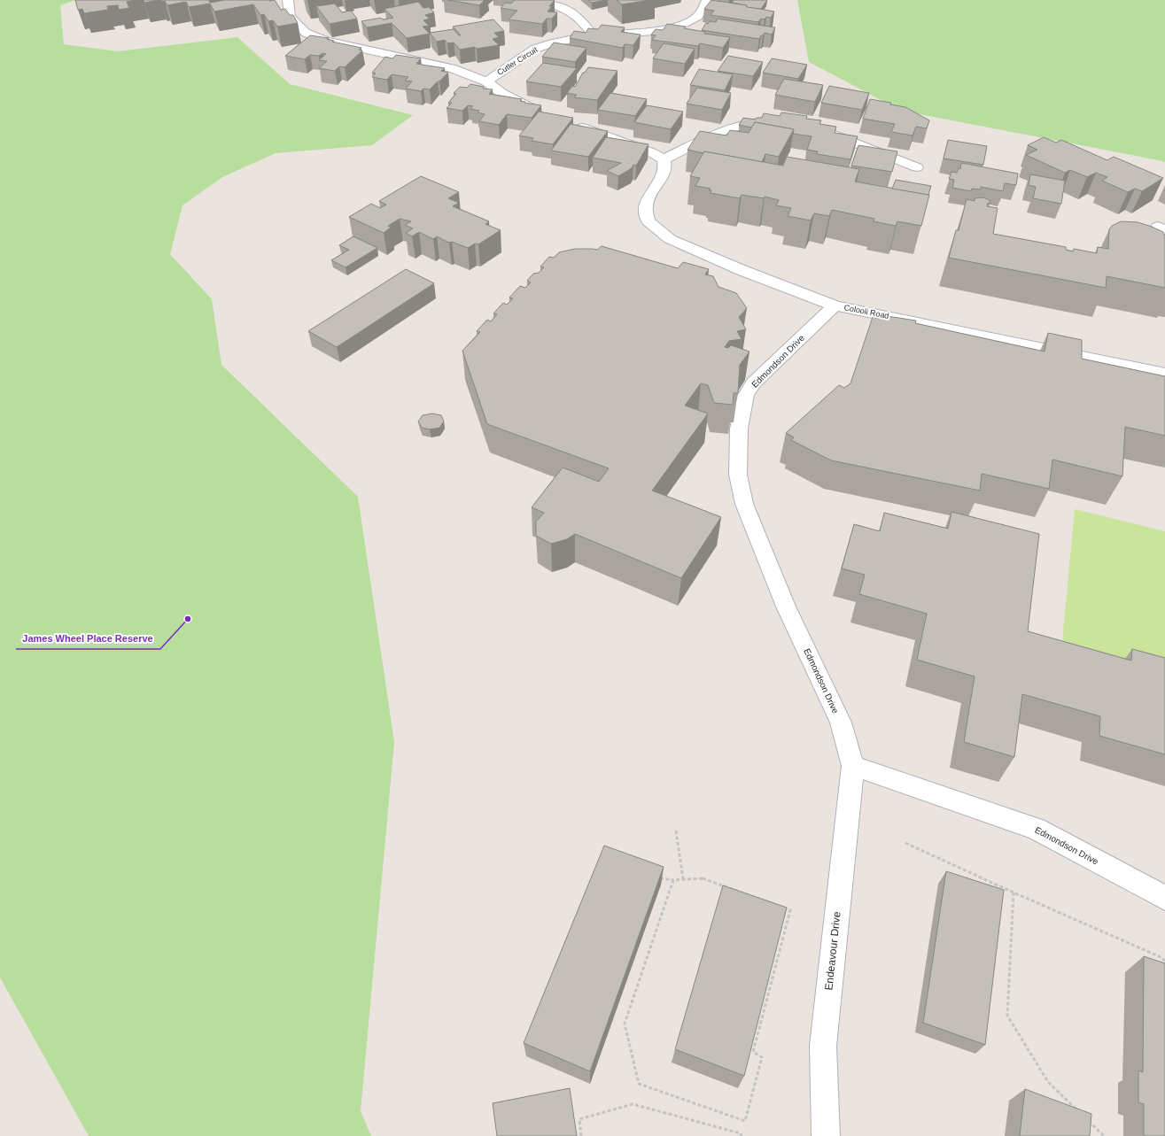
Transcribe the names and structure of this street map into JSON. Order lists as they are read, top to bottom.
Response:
{
  "streets": {
    "street": [
      "Cutler Circuit",
      "Colooli Road",
      "Edmondson Drive",
      "Endeavour Drive"
    ]
  },
  "crossings": [
    ["Colooli Road", "Edmondson Drive"],
    ["Edmondson Drive", "Endeavour Drive"]
  ],
  "places": ["James Wheel Place Reserve"]
}
